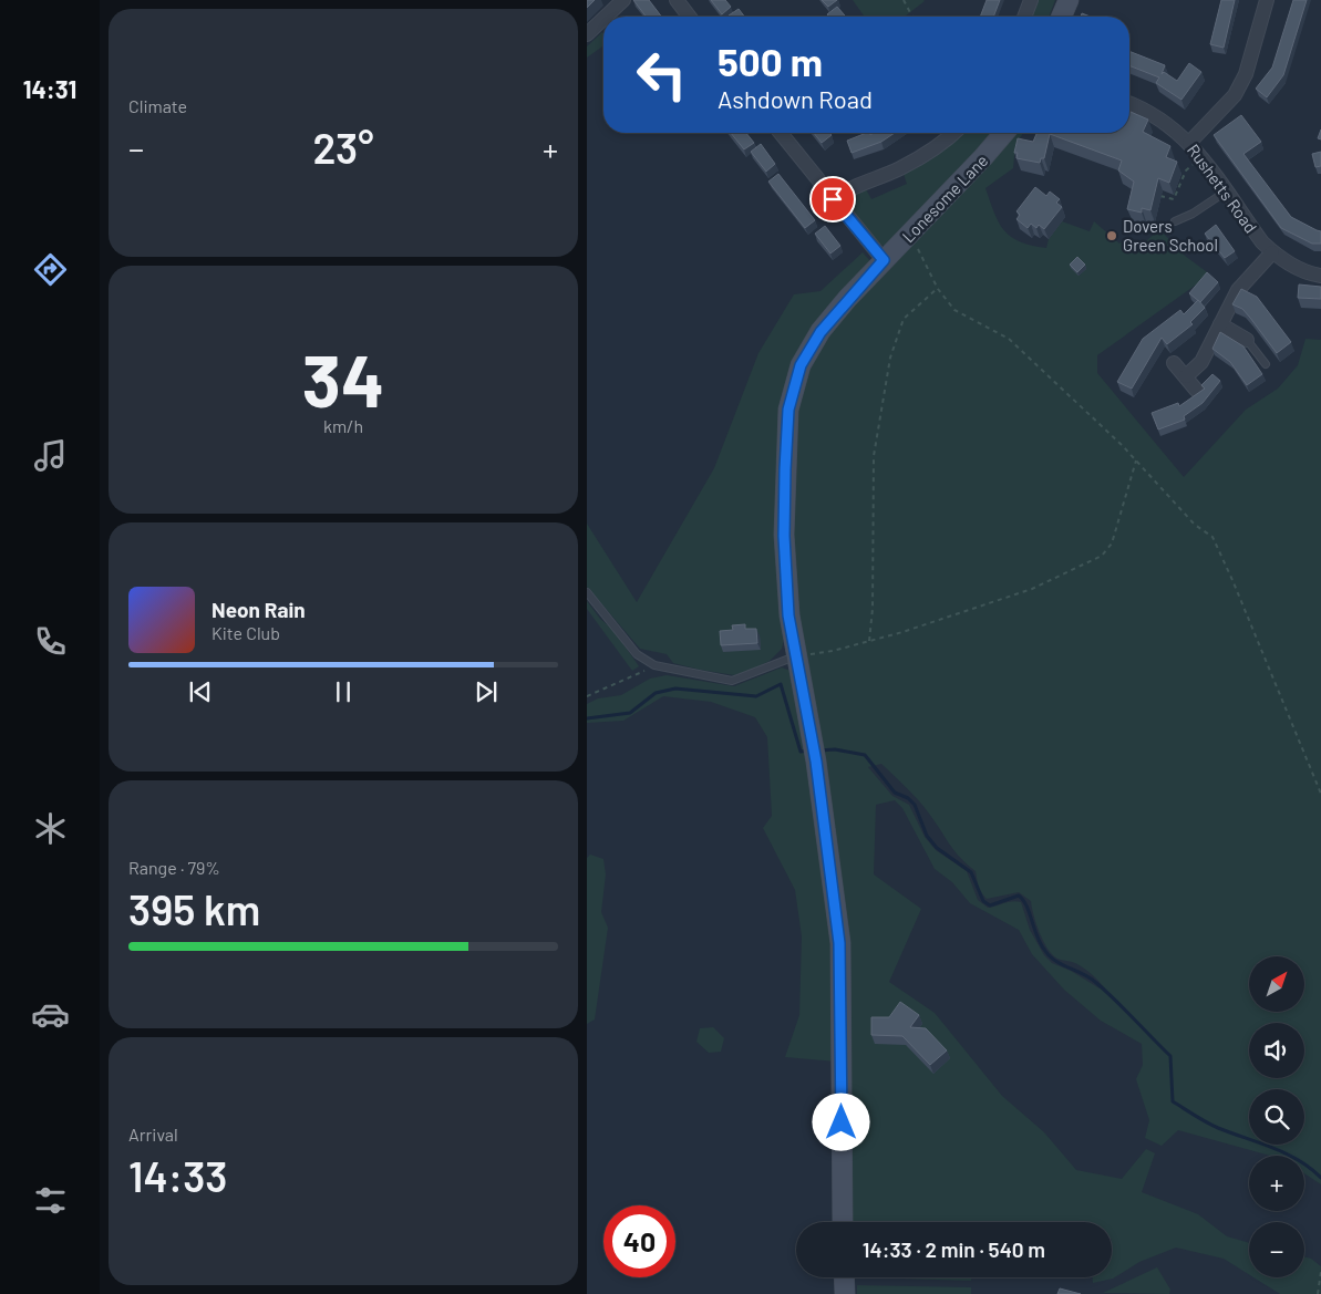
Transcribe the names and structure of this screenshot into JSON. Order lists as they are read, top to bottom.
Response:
{
  "streets": {
    "street": ["Rushetts Road", "Lonesome Lane"]
  },
  "places": ["Dovers Green School"],
  "north": "top right",
  "page": {
    "tabs": "14:31",
    "tile": [
      "Climate",
      ["34", "km/h"],
      ["Range · 79%", "395 km"],
      ["Arrival", "14:33"]
    ],
    "turn": ["500 m", "Ashdown Road"],
    "heat": ["−", "23°", "+"],
    "song": ["Neon Rain", "Kite Club"],
    "map_buttons": ["+", "−"],
    "limit": "40",
    "trip": "14:33 · 2 min · 540 m"
  }
}
